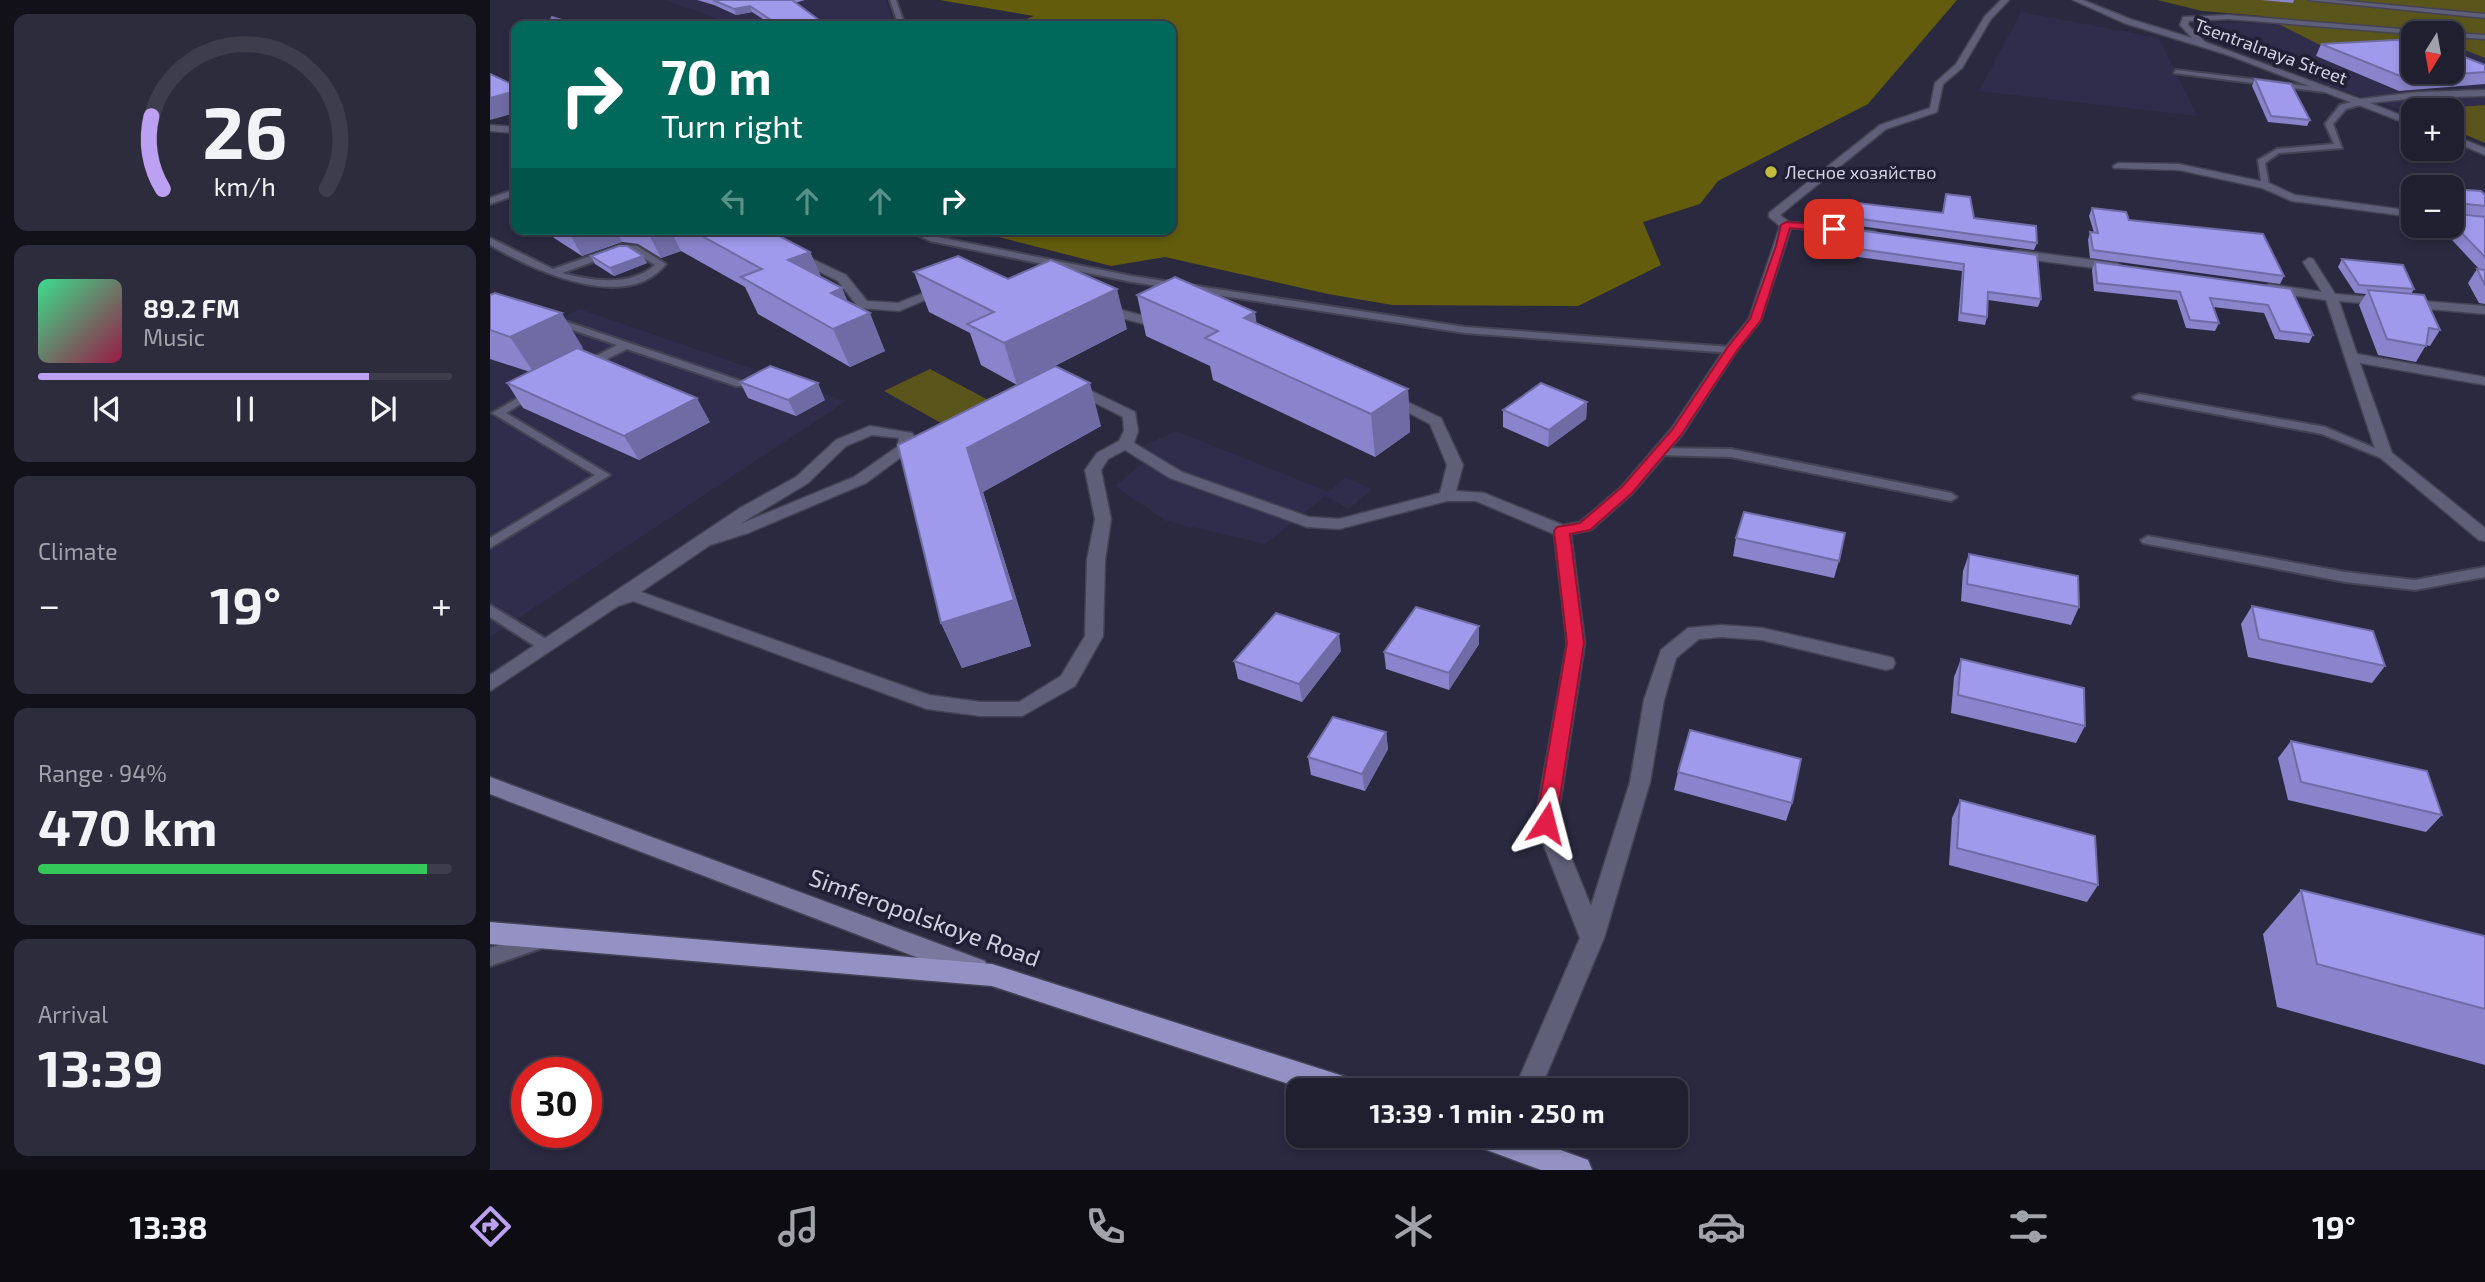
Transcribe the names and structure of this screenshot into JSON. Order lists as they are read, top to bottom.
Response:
{
  "streets": {
    "main road": ["Simferopolskoye Road"],
    "street": ["Tsentralnaya Street"]
  },
  "places": ["Лесное хозяйство"],
  "north": "bottom",
  "page": {
    "map_buttons": ["+", "−"],
    "turn": ["70 m", "Turn right"],
    "song": ["89.2 FM", "Music"],
    "tile": [
      "Climate",
      ["Range · 94%", "470 km"],
      ["Arrival", "13:39"]
    ],
    "heat": ["−", "19°", "+"],
    "limit": "30",
    "trip": "13:39 · 1 min · 250 m",
    "tabs": ["13:38", "19°"],
    "gauge": ["26", "km/h"]
  }
}
